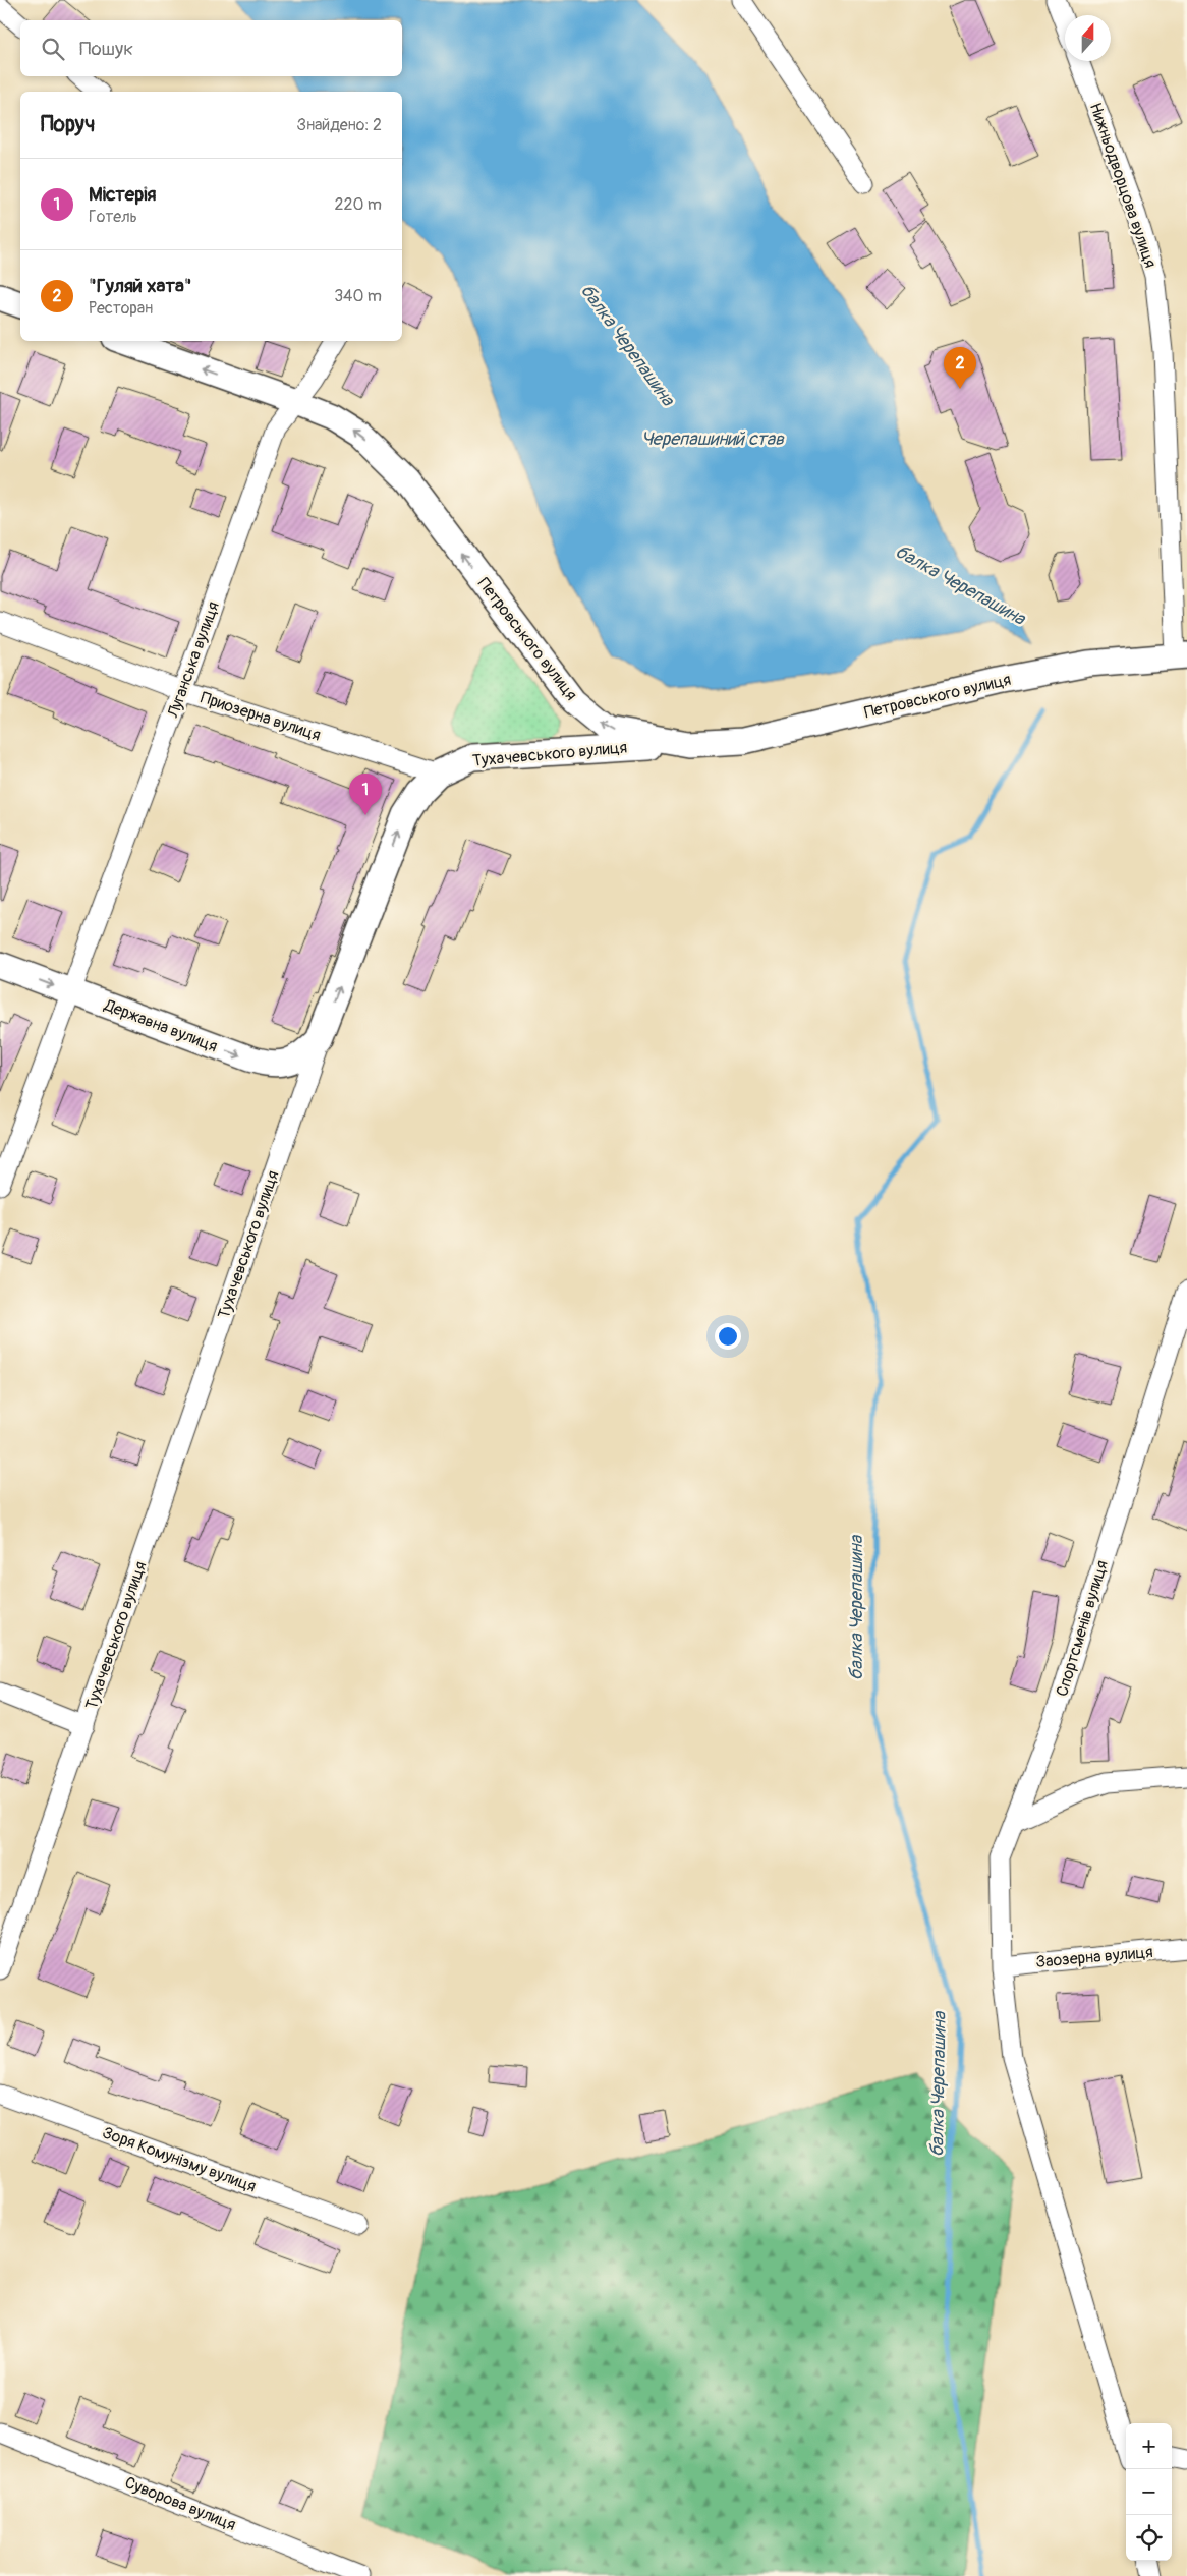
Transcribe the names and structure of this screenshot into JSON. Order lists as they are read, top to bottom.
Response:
{
  "streets": {
    "main road": ["Петровського вулиця", "Тухачевського вулиця", "Державна вулиця"],
    "street": [
      "Нижньодворцова вулиця",
      "Луганська вулиця",
      "Приозерна вулиця",
      "Спортсменів вулиця",
      "Заозерна вулиця",
      "Зоря Комунізму вулиця",
      "Суворова вулиця"
    ]
  },
  "crossings": [
    ["Нижньодворцова вулиця", "Петровського вулиця"],
    ["Петровського вулиця", "Луганська вулиця"],
    ["Петровського вулиця", "Тухачевського вулиця"],
    ["Луганська вулиця", "Приозерна вулиця"],
    ["Луганська вулиця", "Державна вулиця"],
    ["Приозерна вулиця", "Тухачевського вулиця"],
    ["Тухачевського вулиця", "Державна вулиця"],
    ["Спортсменів вулиця", "Заозерна вулиця"]
  ],
  "one_way": ["Петровського вулиця", "Державна вулиця"],
  "water": ["балка Черепашина", "Черепашиний став"],
  "north": "top",
  "page": {
    "search": "Пошук",
    "heading": ["Поруч", "Знайдено: 2"],
    "list": [
      {
        "mark": "1",
        "name": "Містерія",
        "note": "Готель",
        "value": "220 m"
      },
      {
        "mark": "2",
        "name": "\"Гуляй хата\"",
        "note": "Ресторан",
        "value": "340 m"
      }
    ],
    "pins": ["2", "1"],
    "map_buttons": ["+", "−"]
  }
}
